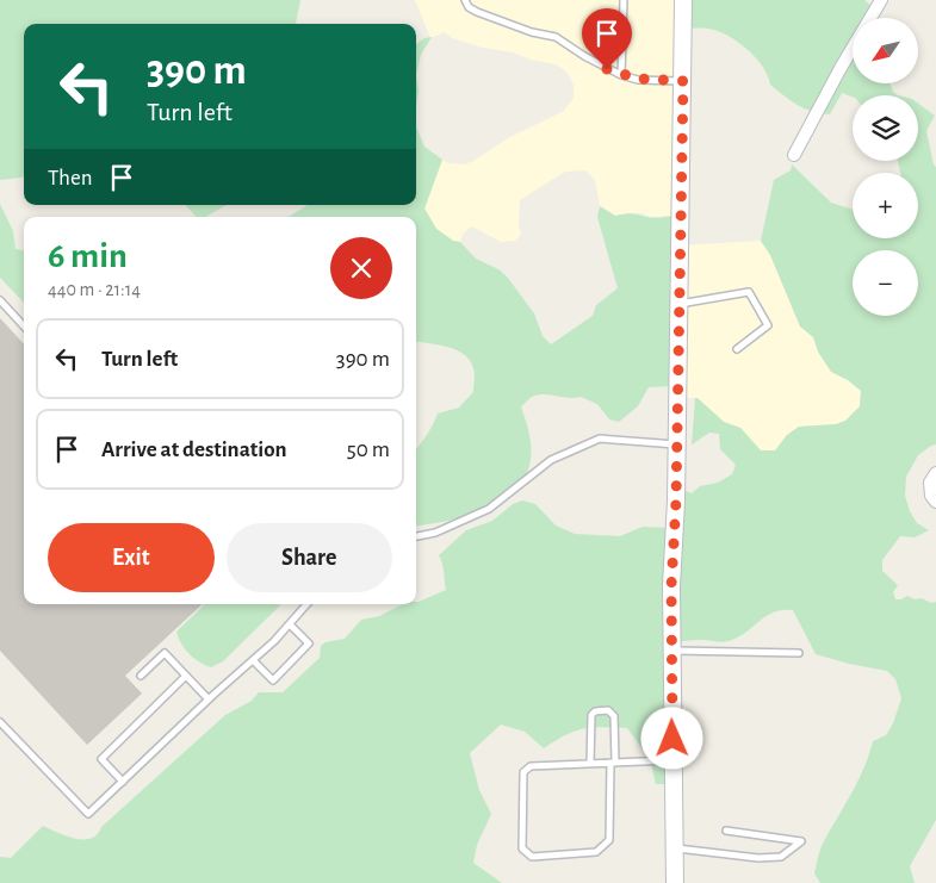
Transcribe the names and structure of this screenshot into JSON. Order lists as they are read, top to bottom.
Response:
{
  "north": "bottom left",
  "page": {
    "map_buttons": ["+", "−"],
    "turn": ["390 m", "Turn left"],
    "then": "Then",
    "heading": ["6 min", "440 m · 21:14"],
    "list": [
      {
        "name": "Turn left",
        "value": "390 m"
      },
      {
        "name": "Arrive at destination",
        "value": "50 m"
      }
    ],
    "buttons": ["Exit", "Share"]
  }
}
